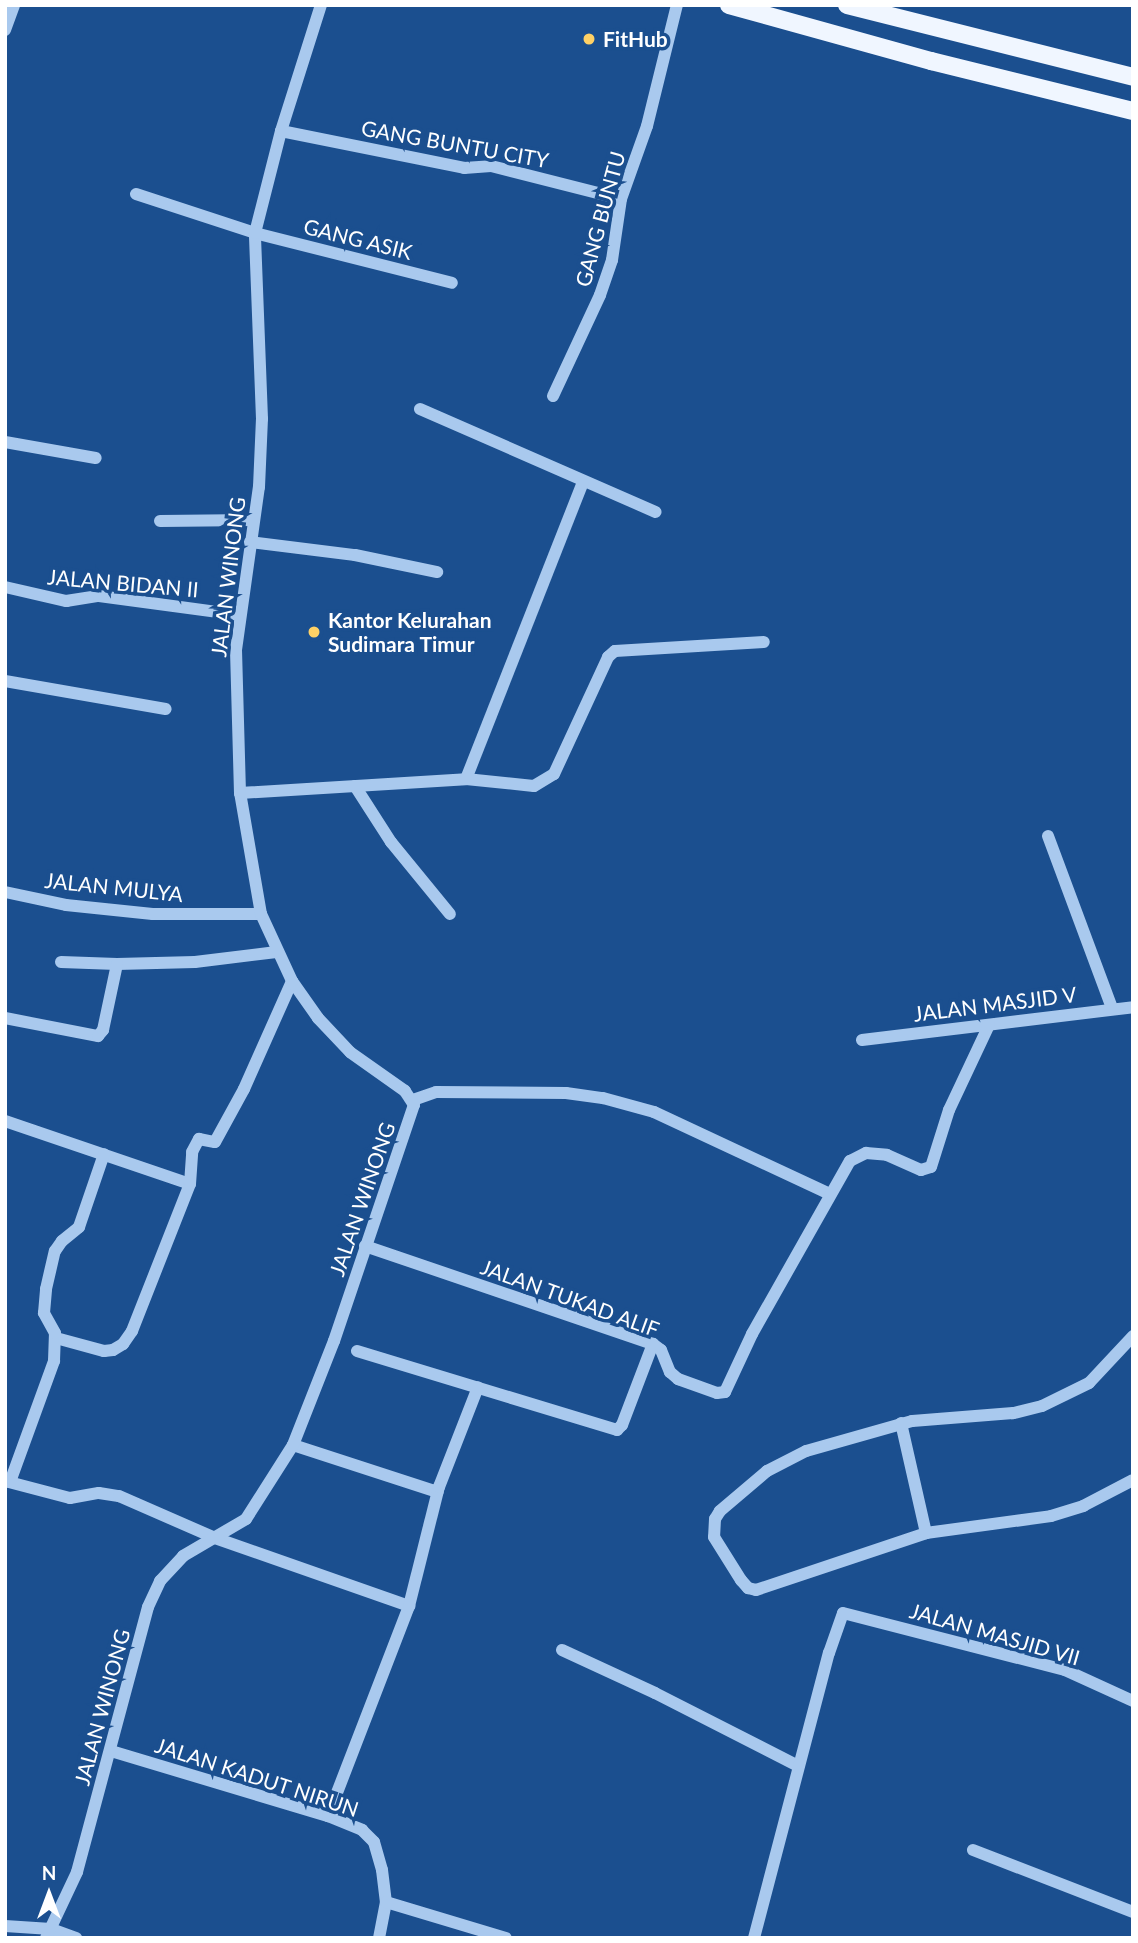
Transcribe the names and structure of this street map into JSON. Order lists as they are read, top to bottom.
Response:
{
  "streets": {
    "street": [
      "GANG BUNTU CITY",
      "GANG BUNTU",
      "GANG ASIK",
      "JALAN WINONG",
      "JALAN BIDAN II",
      "JALAN MULYA",
      "JALAN MASJID V",
      "JALAN TUKAD ALIF",
      "JALAN MASJID VII",
      "JALAN KADUT NIRUN"
    ]
  },
  "crossings": [
    ["GANG BUNTU CITY", "GANG BUNTU"],
    ["GANG BUNTU CITY", "JALAN WINONG"],
    ["GANG ASIK", "JALAN WINONG"],
    ["JALAN WINONG", "JALAN BIDAN II"],
    ["JALAN WINONG", "JALAN MULYA"],
    ["JALAN WINONG", "JALAN TUKAD ALIF"],
    ["JALAN WINONG", "JALAN KADUT NIRUN"],
    ["JALAN MASJID V", "JALAN TUKAD ALIF"]
  ],
  "places": ["FitHub", "Kantor Kelurahan Sudimara Timur"],
  "north": "top"
}
